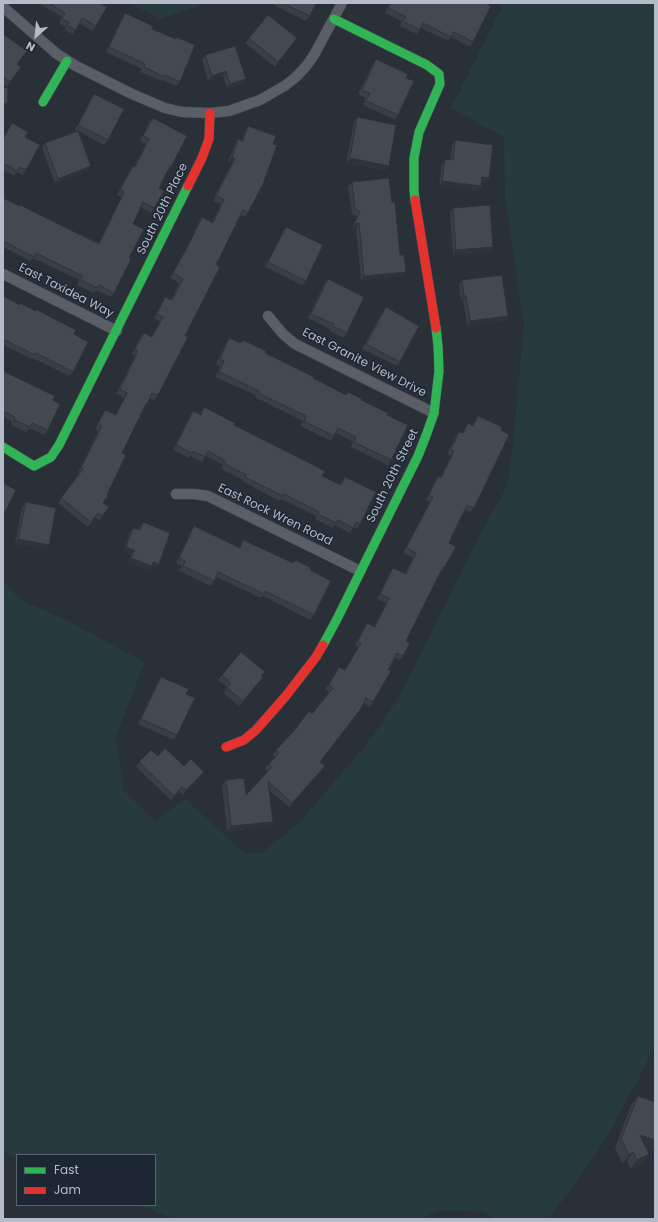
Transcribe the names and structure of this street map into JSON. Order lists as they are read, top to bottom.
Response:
{
  "streets": {
    "street": [
      "South 20th Place",
      "East Taxidea Way",
      "East Granite View Drive",
      "South 20th Street",
      "East Rock Wren Road"
    ]
  },
  "crossings": [
    ["South 20th Place", "East Taxidea Way"],
    ["East Granite View Drive", "South 20th Street"],
    ["South 20th Street", "East Rock Wren Road"]
  ],
  "legend": ["Fast", "Jam"],
  "north": "bottom left"
}
